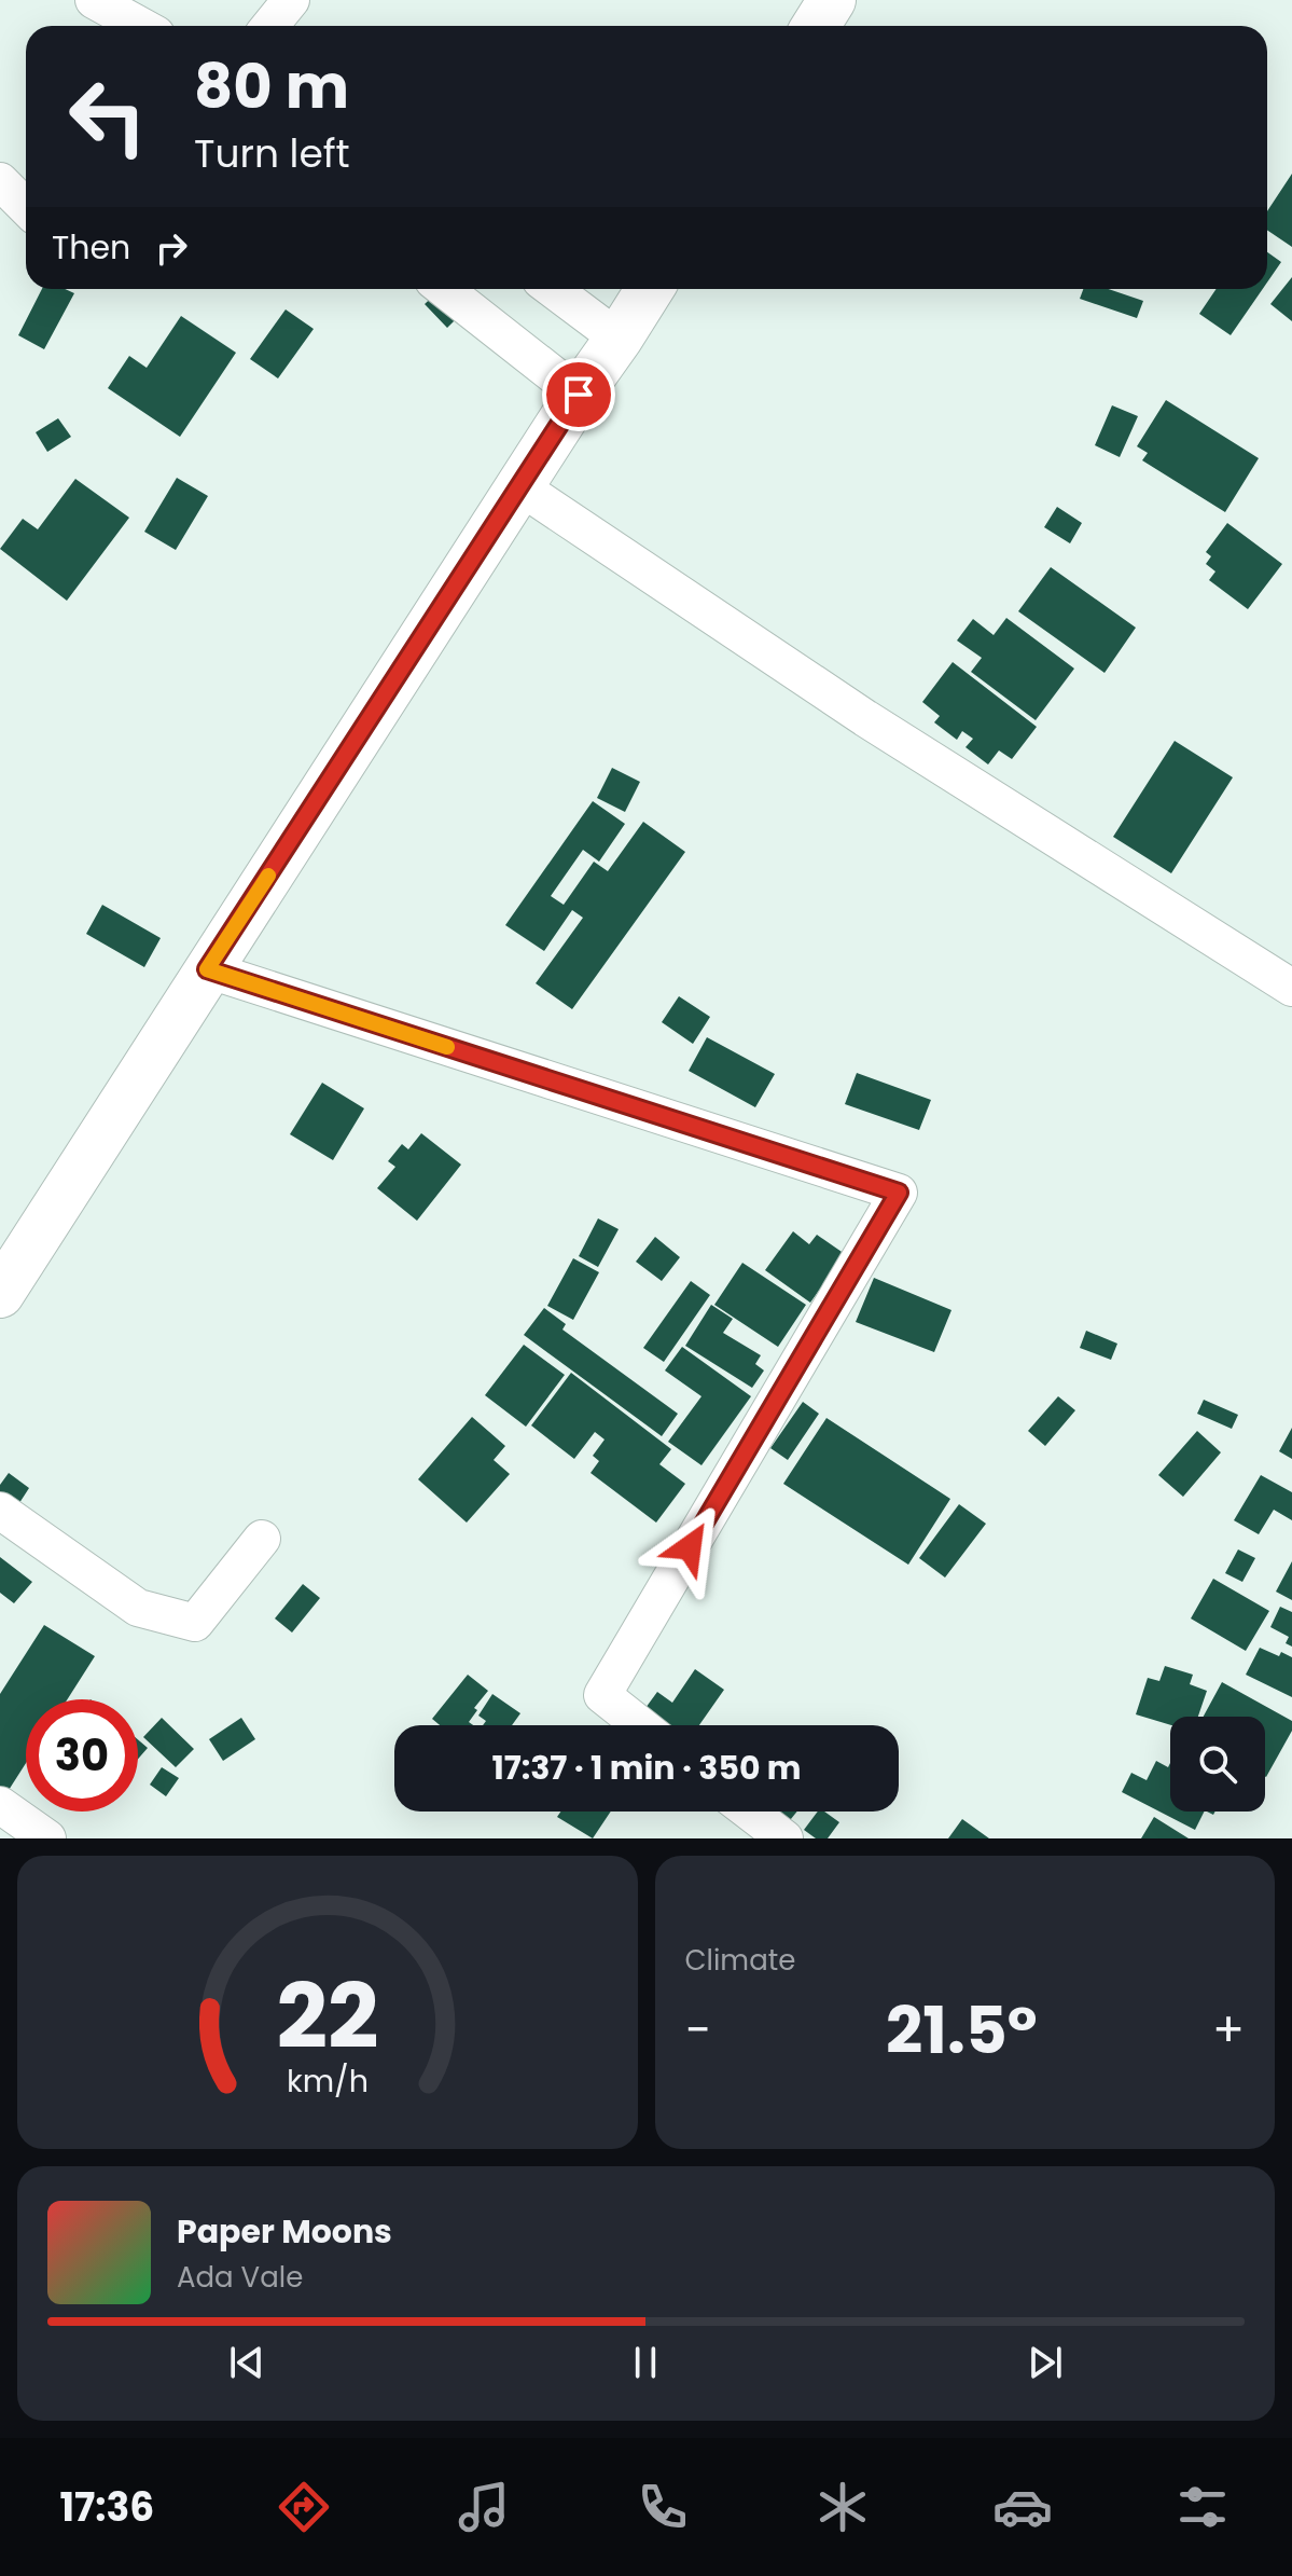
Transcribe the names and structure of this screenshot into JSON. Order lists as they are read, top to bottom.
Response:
{
  "page": {
    "turn": ["80 m", "Turn left"],
    "then": "Then",
    "limit": "30",
    "trip": "17:37 · 1 min · 350 m",
    "tile": "Climate",
    "heat": ["−", "21.5°", "+"],
    "song": ["Paper Moons", "Ada Vale"],
    "tabs": "17:36",
    "gauge": ["22", "km/h"]
  }
}
